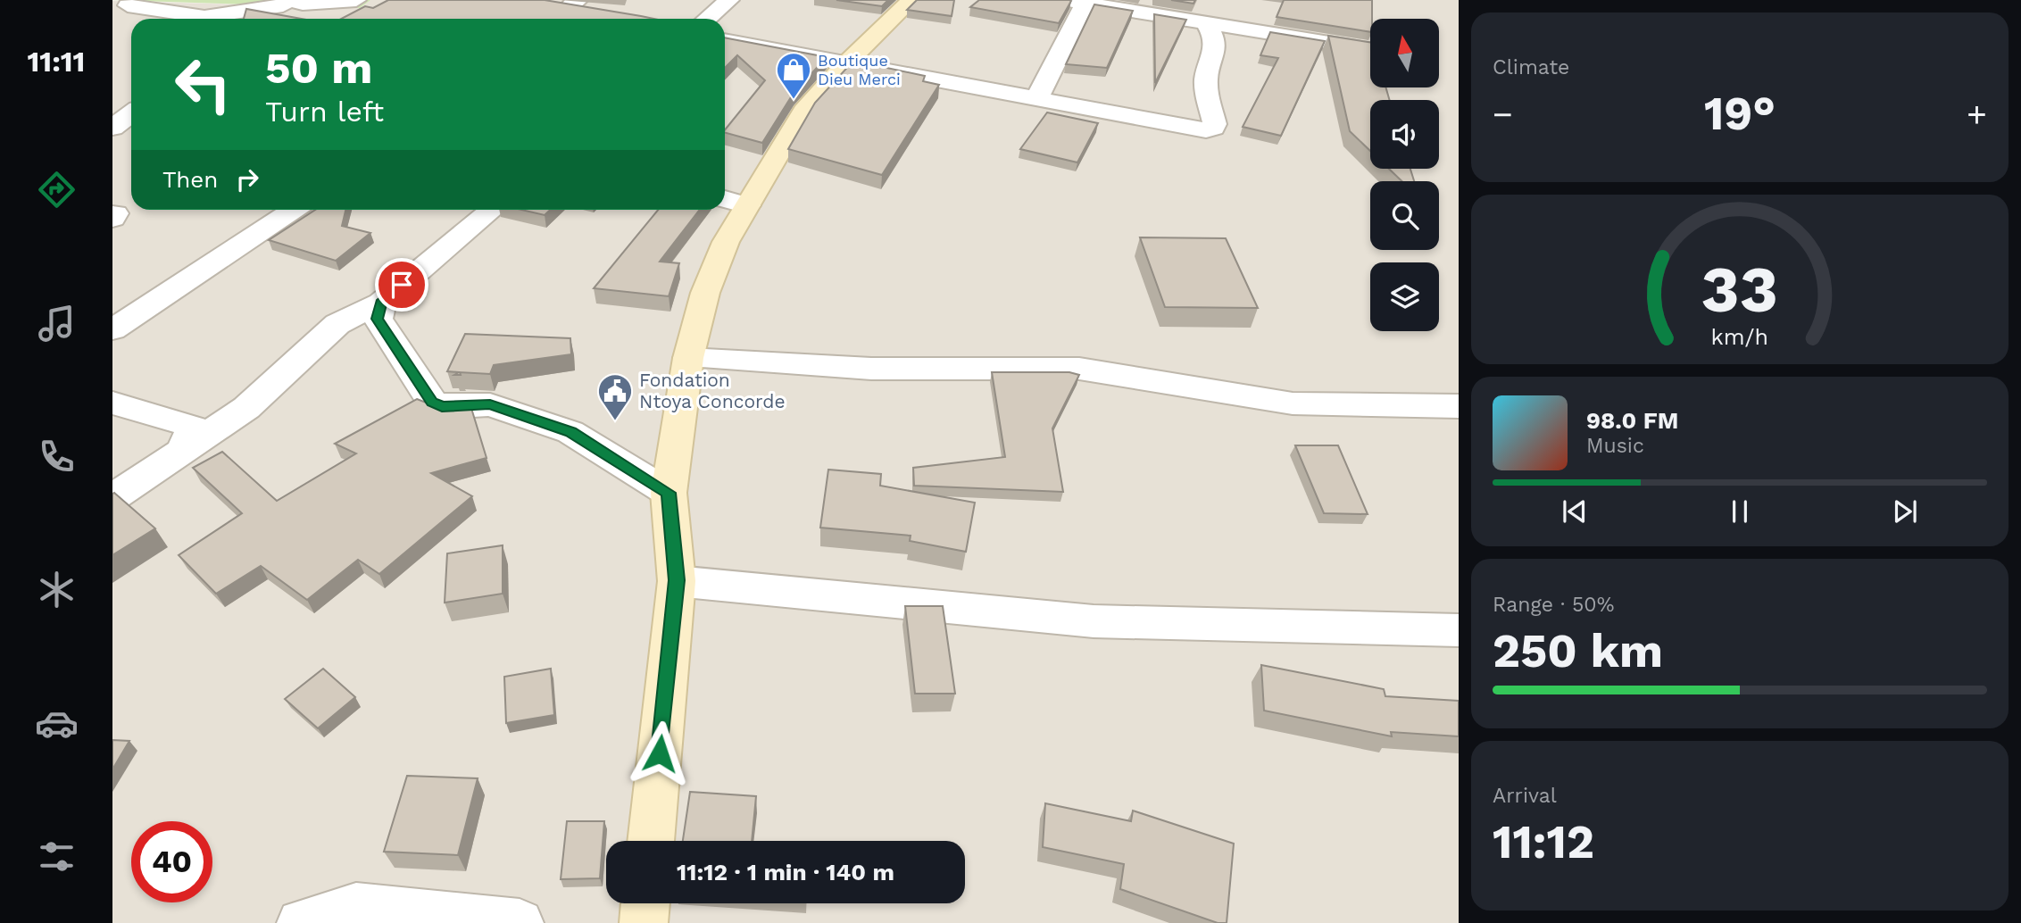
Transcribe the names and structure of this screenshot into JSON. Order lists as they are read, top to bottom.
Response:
{
  "places": {
    "shop": ["Boutique Dieu Merci"],
    "public building": ["Fondation Ntoya Concorde"]
  },
  "north": "top",
  "page": {
    "tabs": "11:11",
    "tile": [
      "Climate",
      ["Range · 50%", "250 km"],
      ["Arrival", "11:12"]
    ],
    "turn": ["50 m", "Turn left"],
    "heat": ["−", "19°", "+"],
    "then": "Then",
    "song": ["98.0 FM", "Music"],
    "limit": "40",
    "trip": "11:12 · 1 min · 140 m",
    "gauge": ["33", "km/h"]
  }
}
